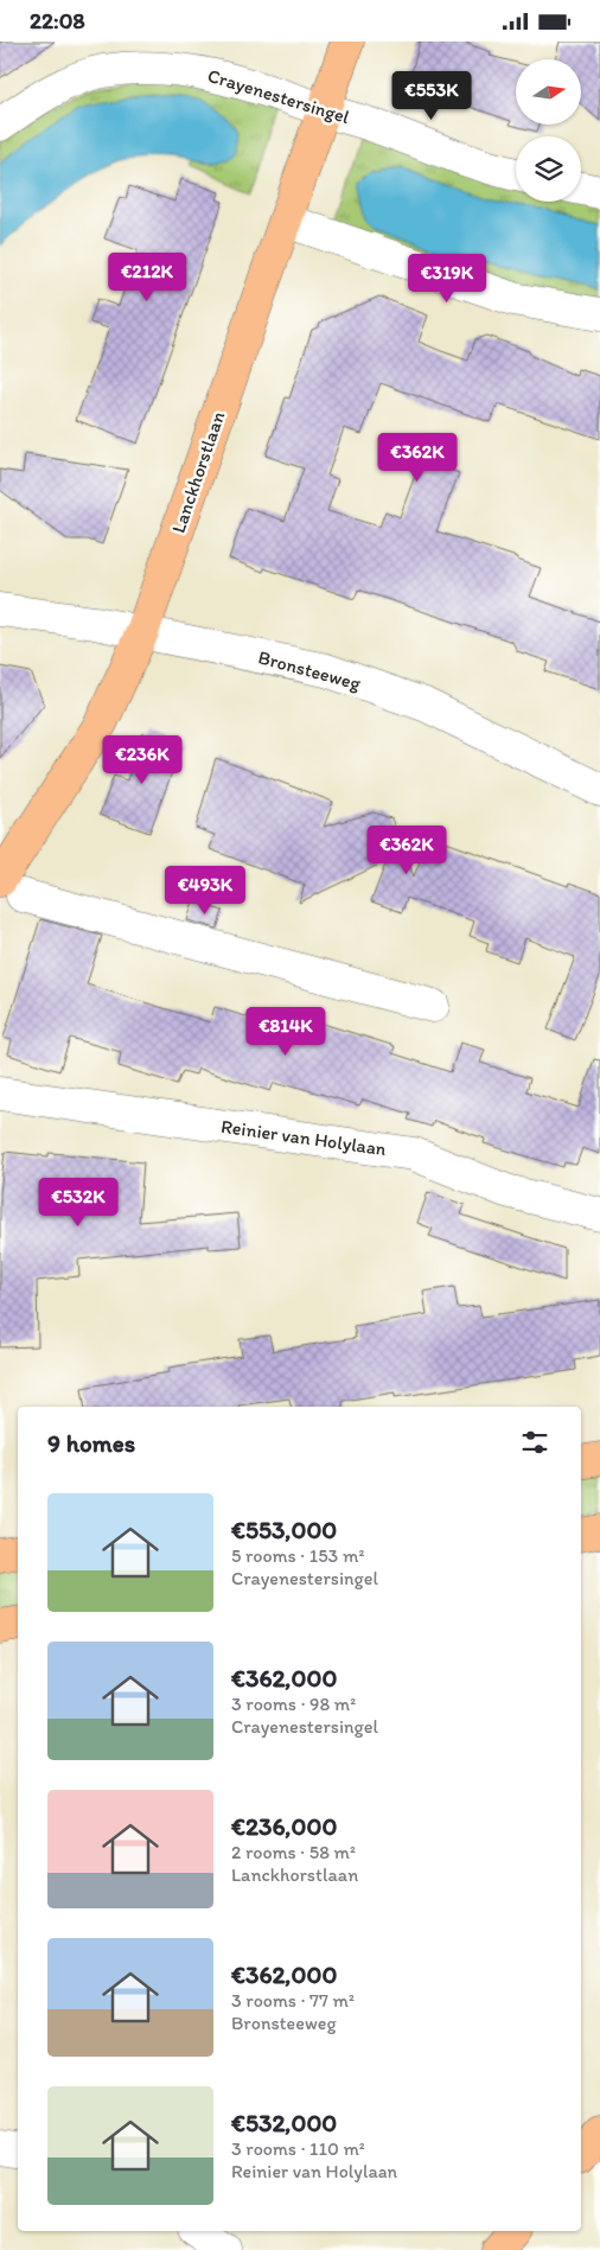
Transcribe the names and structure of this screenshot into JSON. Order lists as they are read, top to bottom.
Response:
{
  "streets": {
    "main road": ["Lanckhorstlaan"],
    "street": ["Crayenestersingel", "Bronsteeweg", "Reinier van Holylaan"]
  },
  "crossings": [
    ["Crayenestersingel", "Lanckhorstlaan"],
    ["Lanckhorstlaan", "Bronsteeweg"]
  ],
  "north": "right",
  "page": {
    "status": "22:08",
    "price": [
      "€553K",
      "€212K",
      "€319K",
      "€362K",
      "€236K",
      "€362K",
      "€493K",
      "€814K",
      "€532K"
    ],
    "heading": "9 homes",
    "list": [
      {
        "name": "€553,000",
        "note": "5 rooms · 153 m² · Crayenestersingel"
      },
      {
        "name": "€362,000",
        "note": "3 rooms · 98 m² · Crayenestersingel"
      },
      {
        "name": "€236,000",
        "note": "2 rooms · 58 m² · Lanckhorstlaan"
      },
      {
        "name": "€362,000",
        "note": "3 rooms · 77 m² · Bronsteeweg"
      },
      {
        "name": "€532,000",
        "note": "3 rooms · 110 m² · Reinier van Holylaan"
      }
    ]
  }
}
